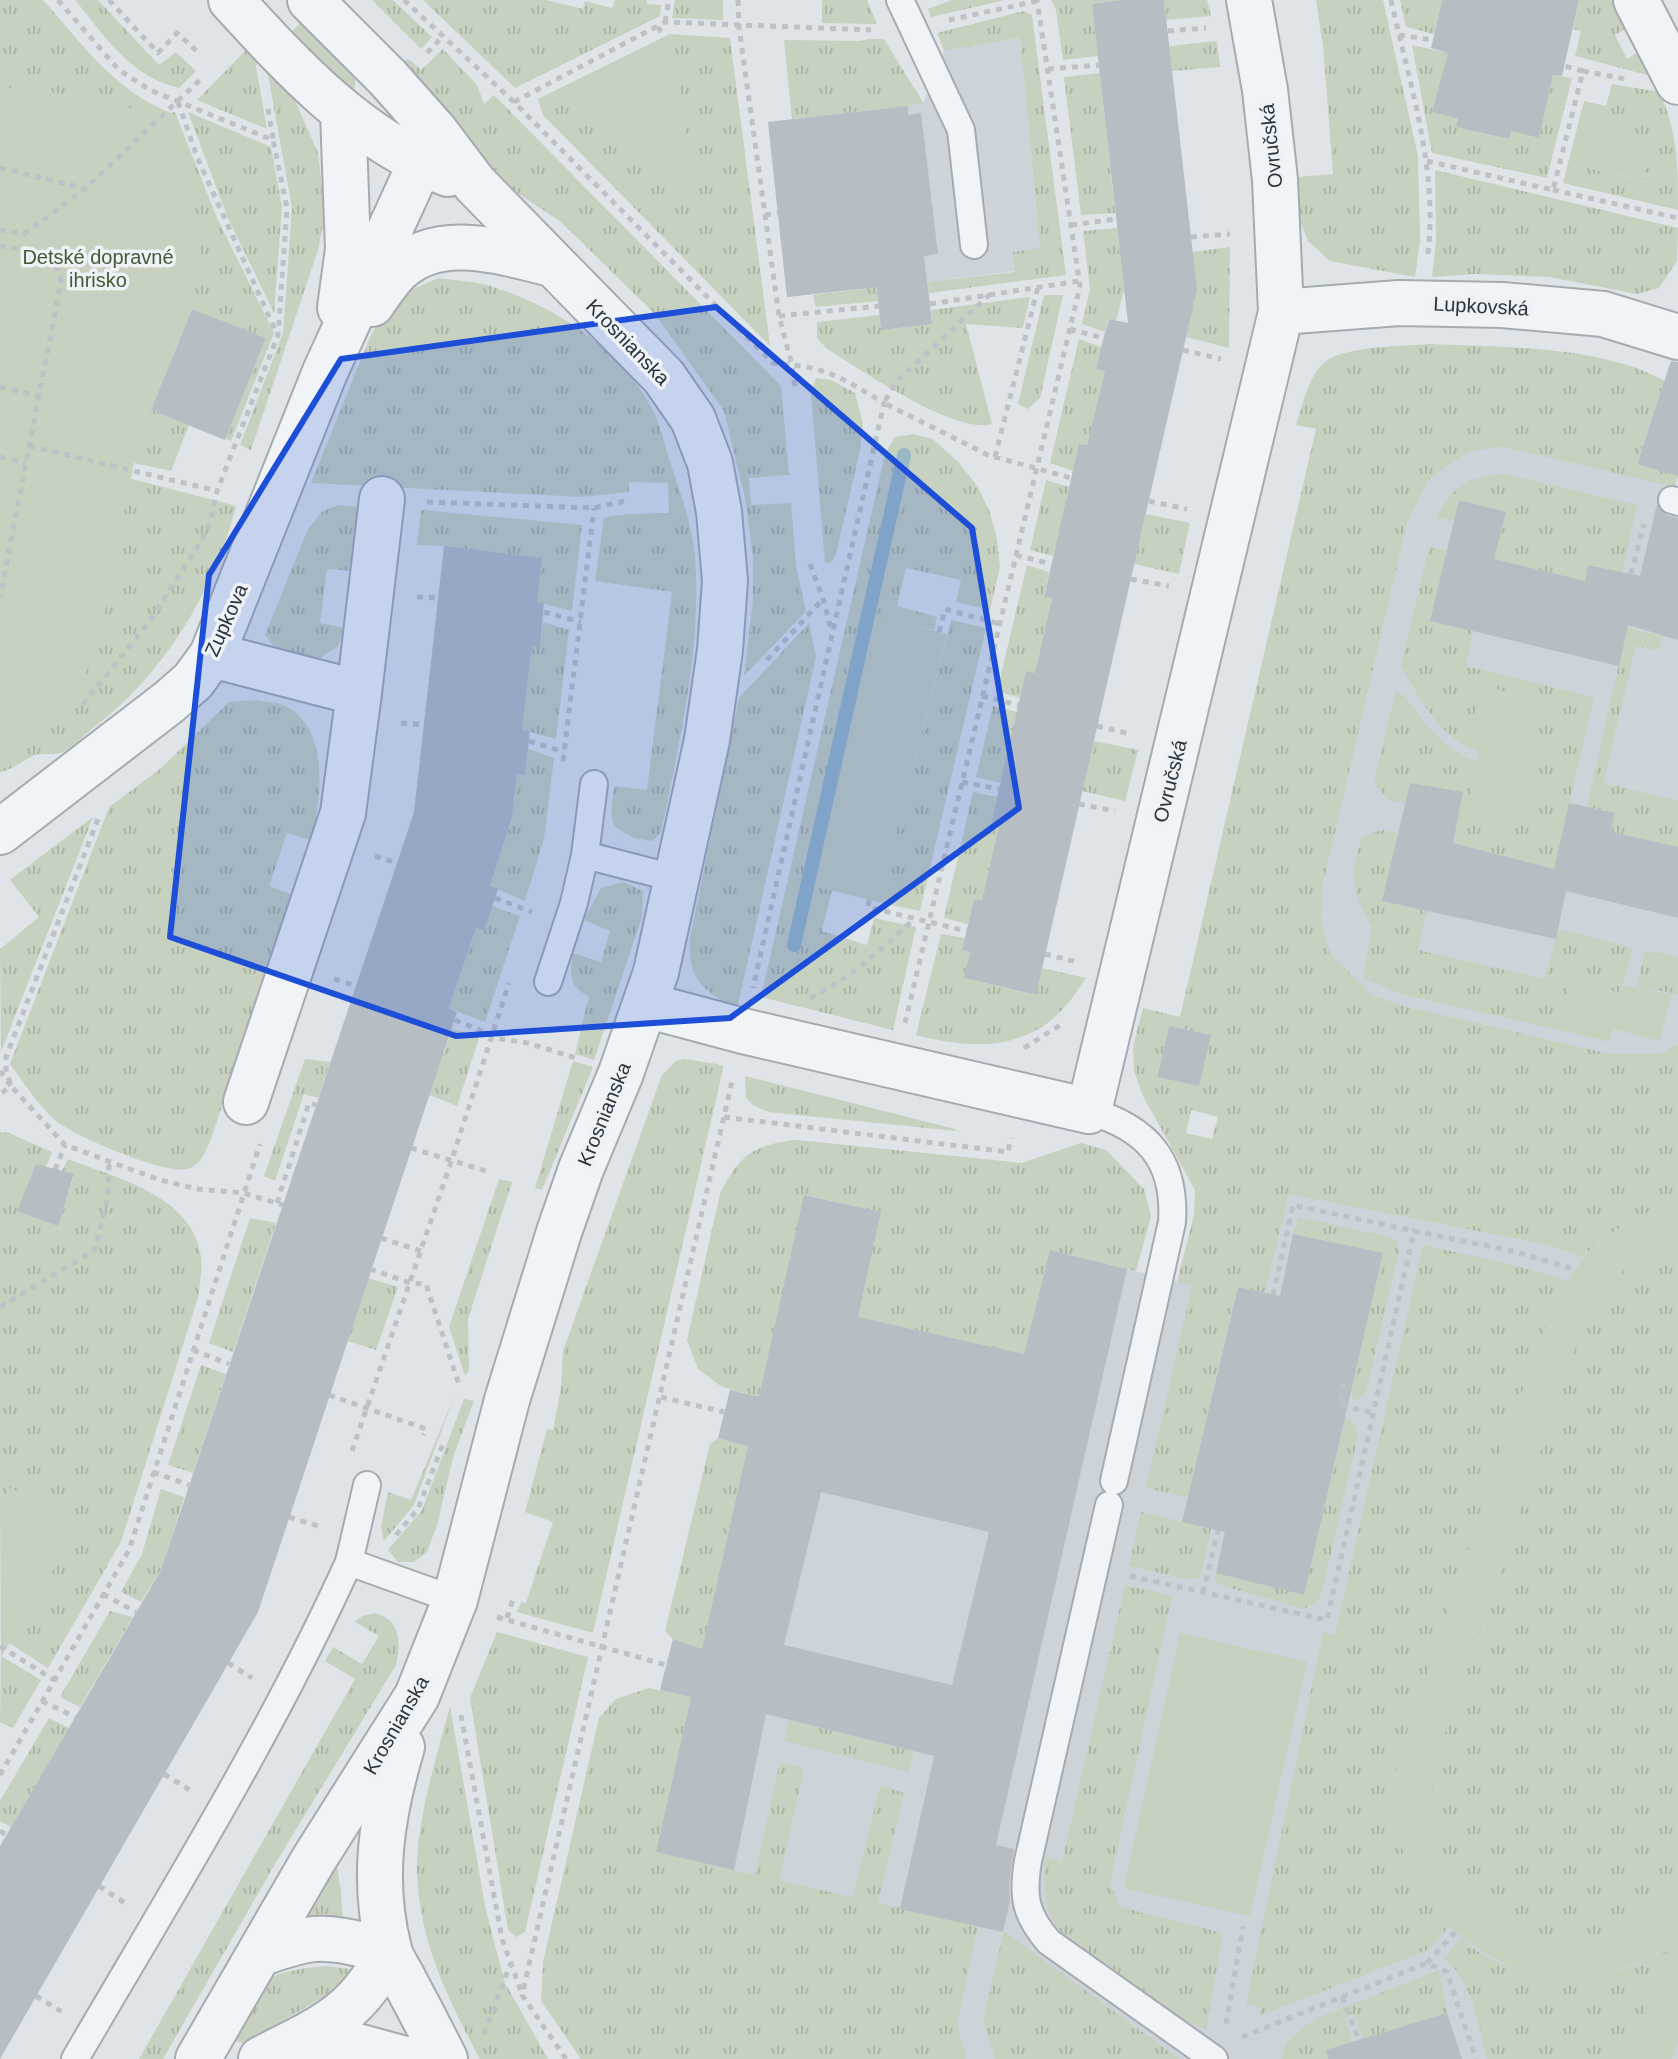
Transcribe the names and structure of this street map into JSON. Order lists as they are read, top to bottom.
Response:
{
  "streets": {
    "street": [
      "Ovručská",
      "Lupkovská",
      "Krosnianska",
      "Zupkova"
    ]
  },
  "crossings": [
    ["Ovručská", "Lupkovská"]
  ],
  "parks": ["Detské dopravné ihrisko"]
}
